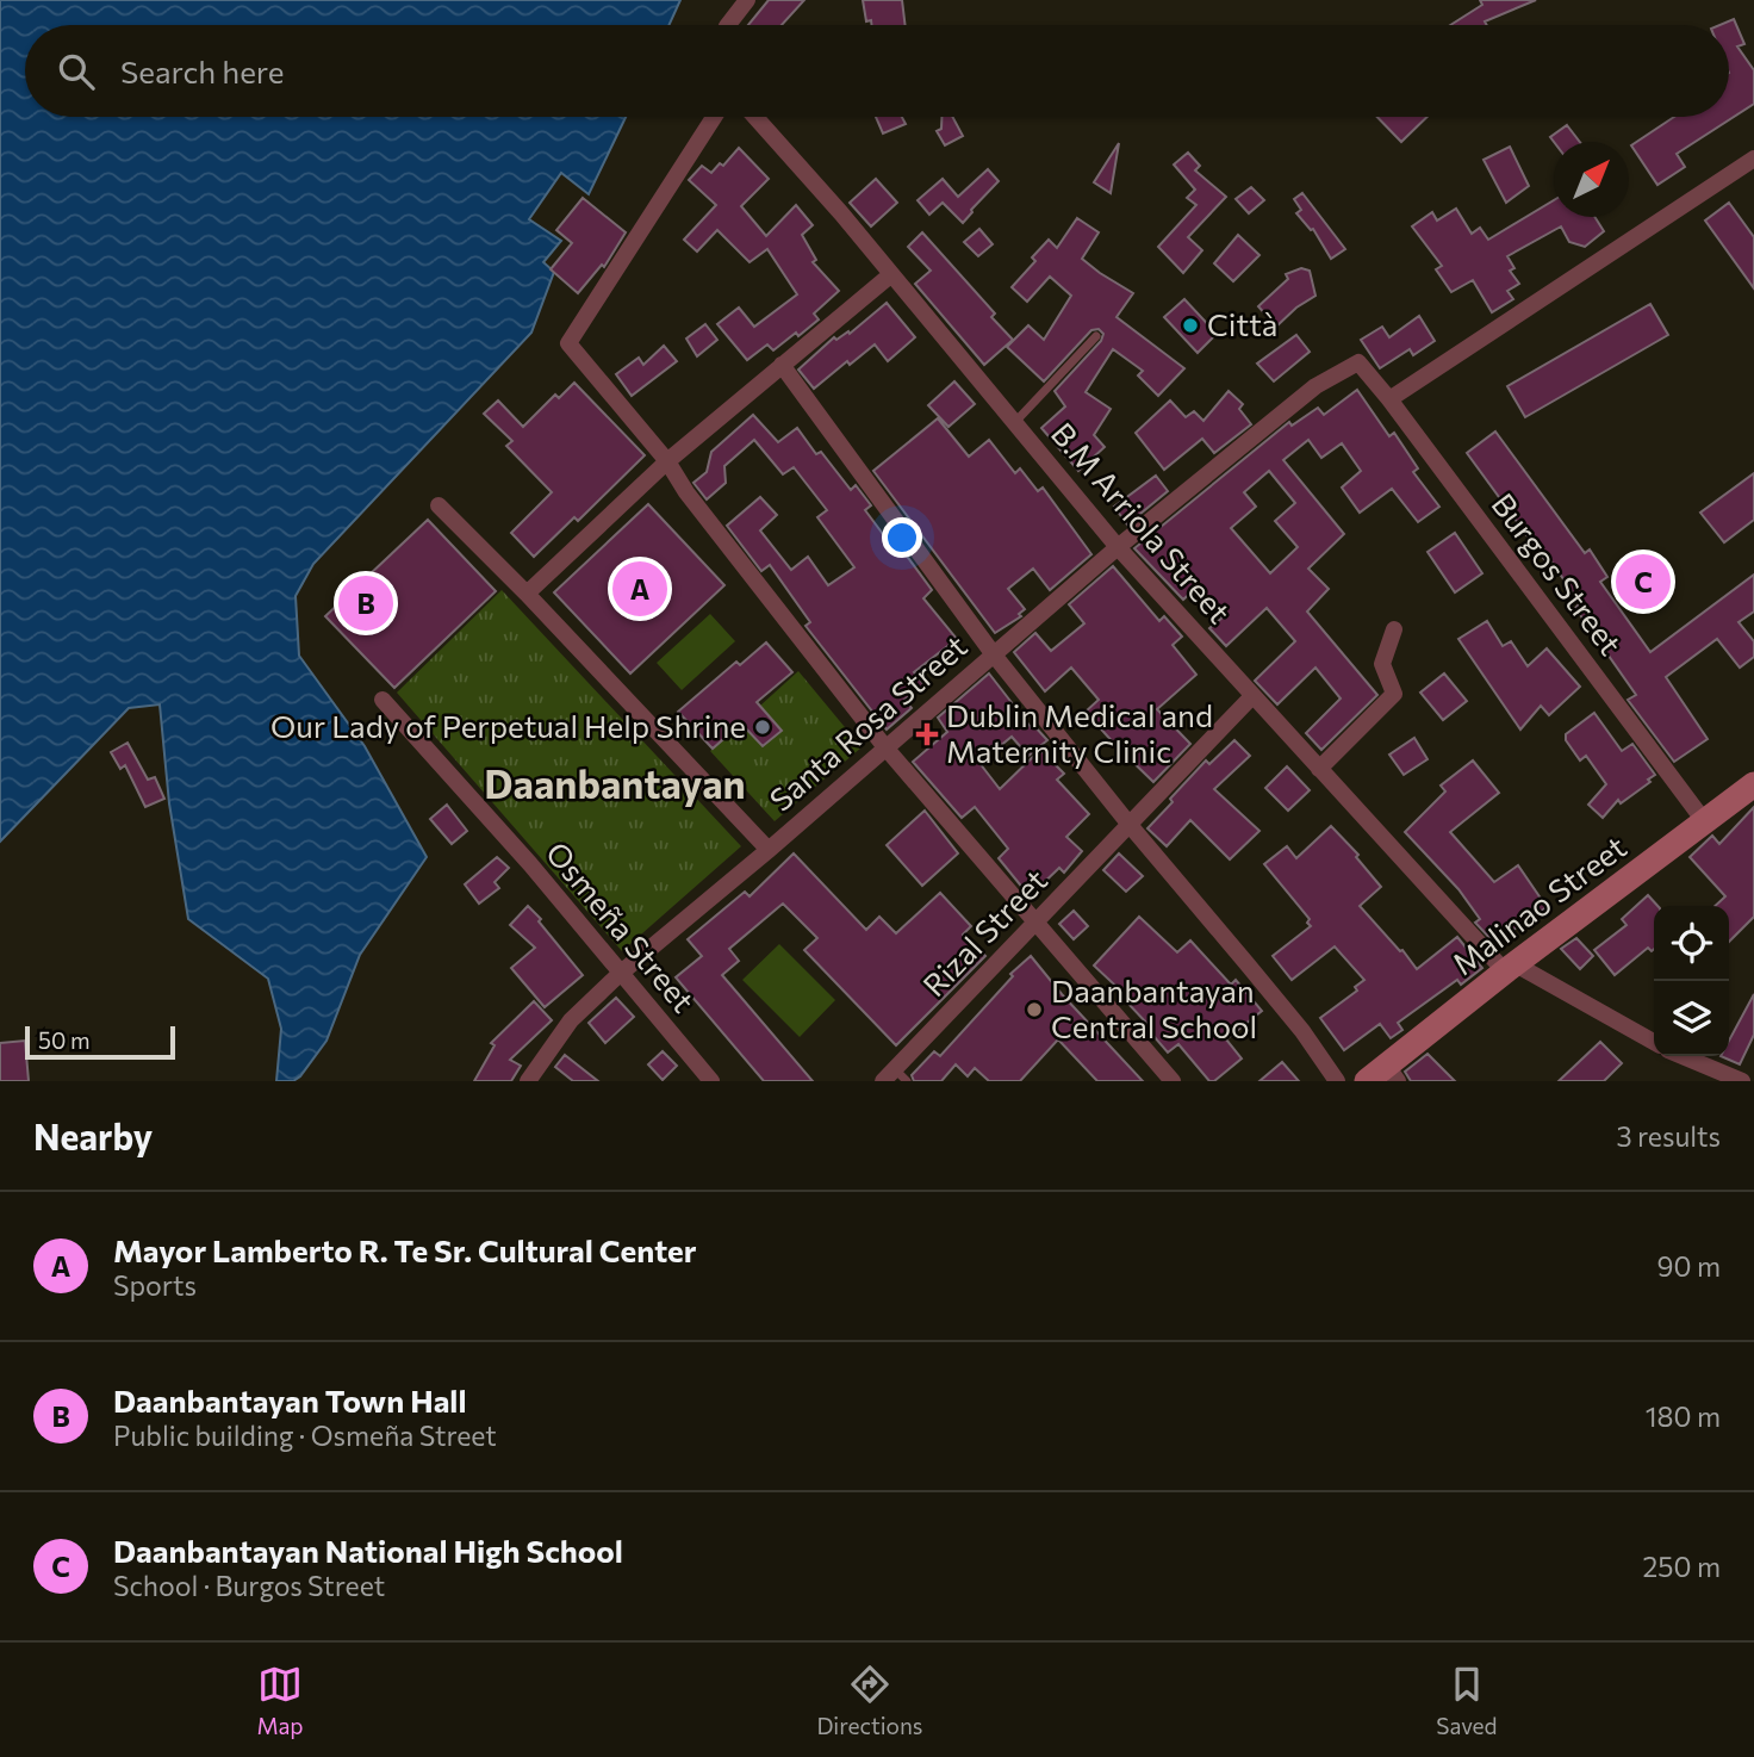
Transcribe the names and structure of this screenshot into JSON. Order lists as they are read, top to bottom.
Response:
{
  "streets": {
    "main road": ["Malinao Street"],
    "street": [
      "B.M Arriola Street",
      "Burgos Street",
      "Santa Rosa Street",
      "Osmeña Street",
      "Rizal Street"
    ]
  },
  "crossings": [
    ["B.M Arriola Street", "Santa Rosa Street"],
    ["B.M Arriola Street", "Malinao Street"],
    ["B.M Arriola Street", "Rizal Street"],
    ["Burgos Street", "Santa Rosa Street"],
    ["Burgos Street", "Malinao Street"],
    ["Santa Rosa Street", "Osmeña Street"]
  ],
  "districts": ["Daanbantayan"],
  "places": {
    "other": ["Città", "Our Lady of Perpetual Help Shrine", "Daanbantayan Central School"],
    "health": ["Dublin Medical and Maternity Clinic"]
  },
  "scale_bar": "50 m",
  "north": "top right",
  "page": {
    "search": "Search here",
    "pins": ["C", "A", "B"],
    "scale": "50 m",
    "heading": ["Nearby", "3 results"],
    "list": [
      {
        "mark": "A",
        "name": "Mayor Lamberto R. Te Sr. Cultural Center",
        "note": "Sports",
        "value": "90 m"
      },
      {
        "mark": "B",
        "name": "Daanbantayan Town Hall",
        "note": "Public building · Osmeña Street",
        "value": "180 m"
      },
      {
        "mark": "C",
        "name": "Daanbantayan National High School",
        "note": "School · Burgos Street",
        "value": "250 m"
      }
    ],
    "nav": ["Map", "Directions", "Saved"]
  }
}
